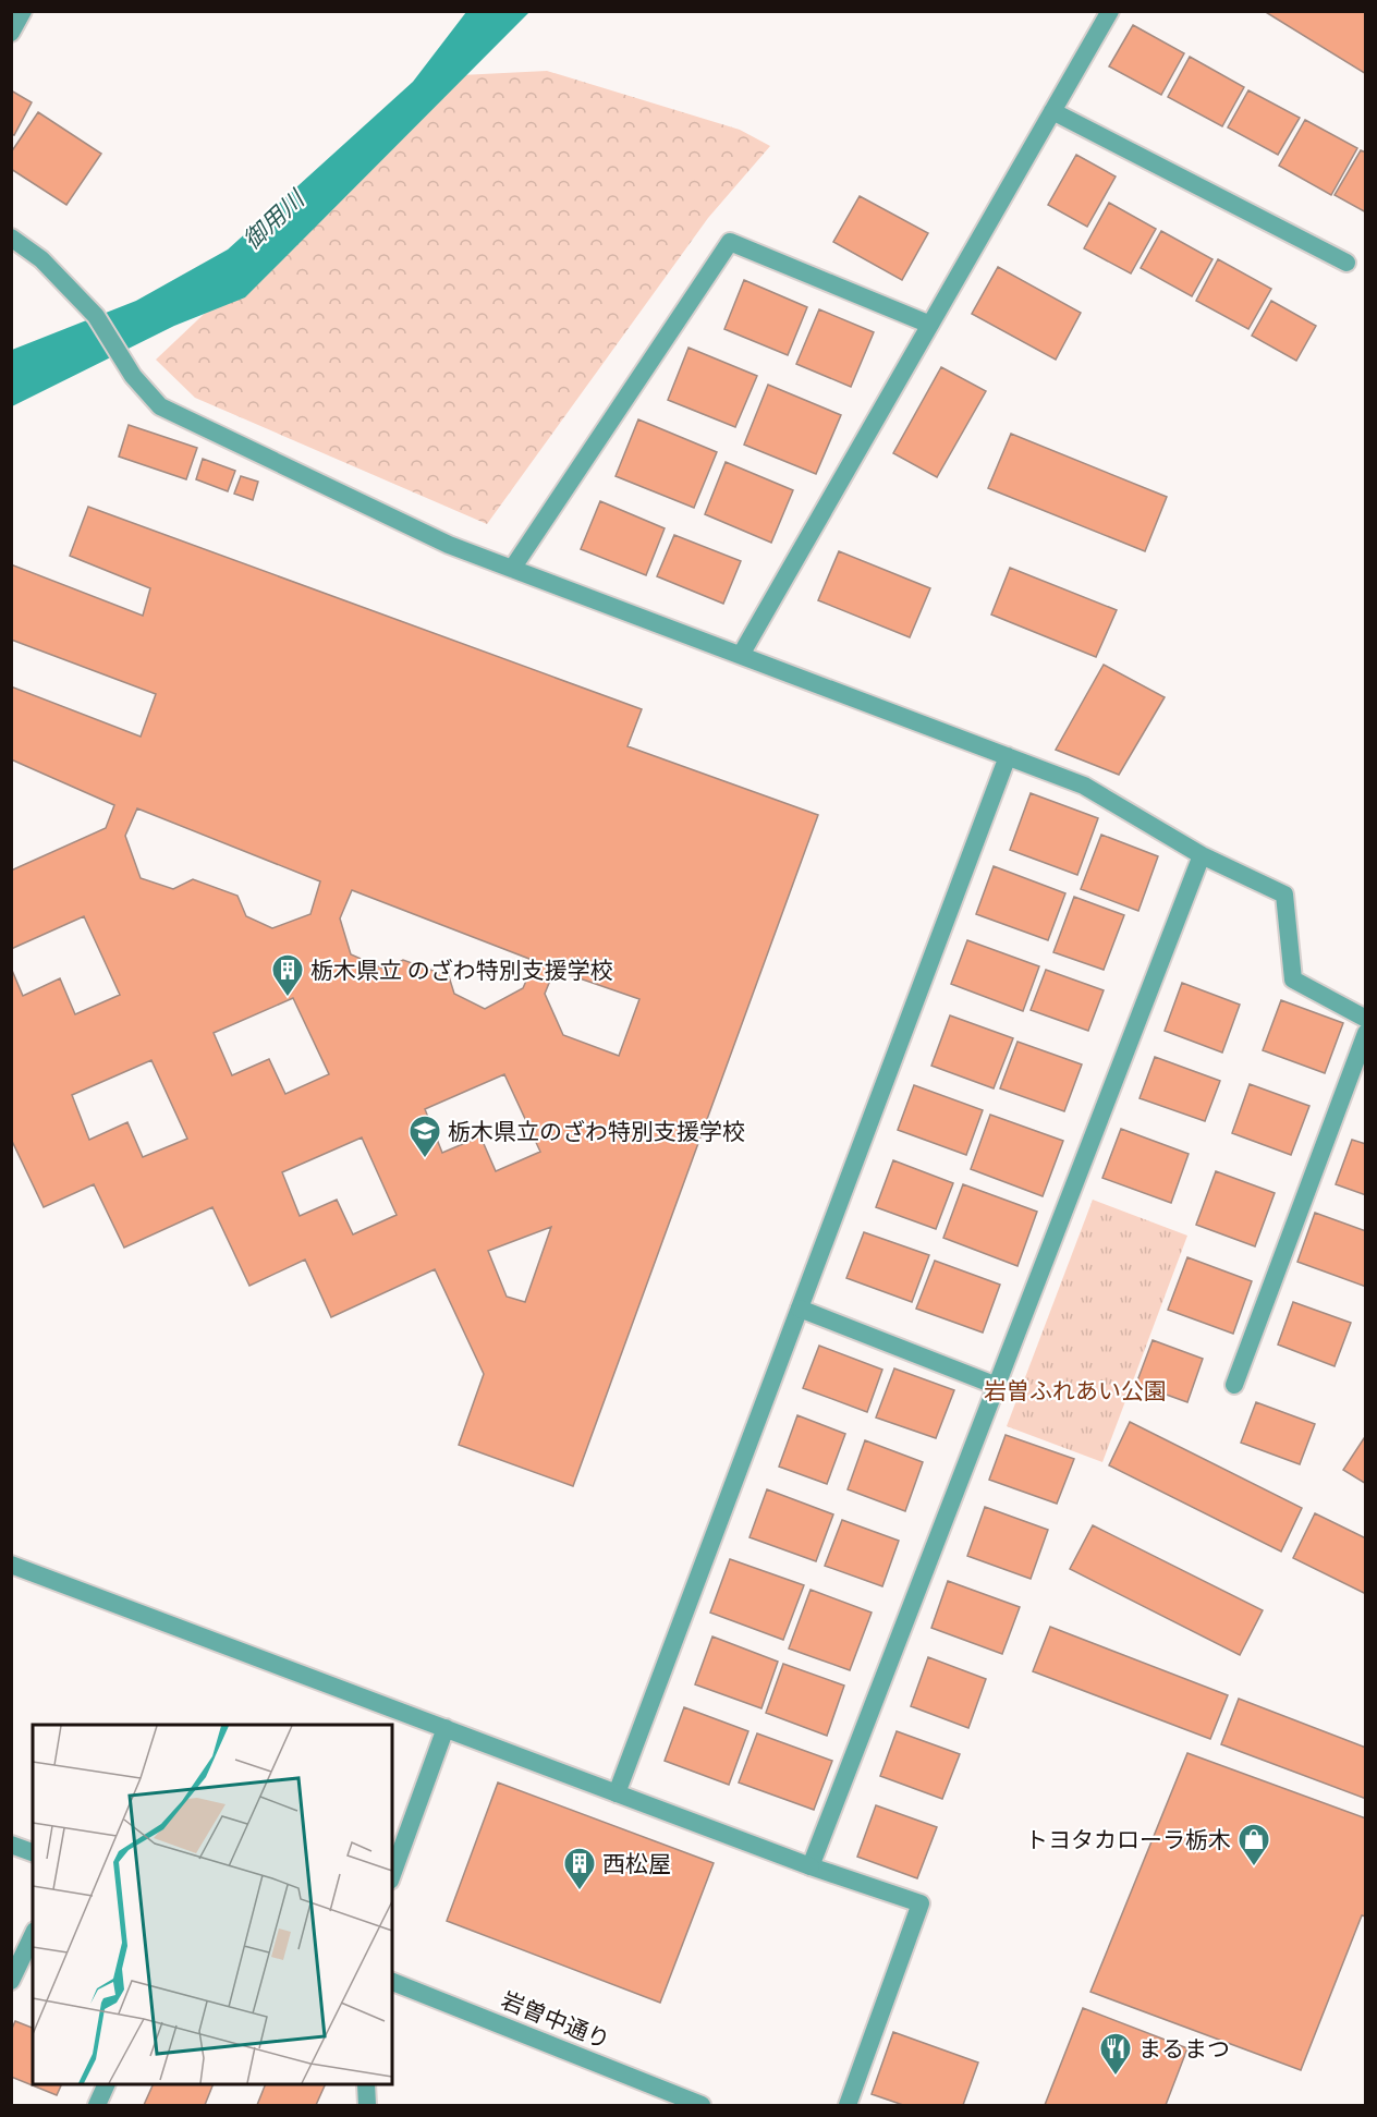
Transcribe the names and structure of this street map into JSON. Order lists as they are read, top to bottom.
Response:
{
  "streets": {
    "street": ["岩曽中通り"]
  },
  "water": ["御用川"],
  "parks": ["岩曽ふれあい公園"],
  "places": {
    "building": ["栃木県立 のざわ特別支援学校", "西松屋"],
    "school or university": ["栃木県立のざわ特別支援学校"],
    "shop": ["トヨタカローラ栃木"],
    "restaurant": ["まるまつ"]
  }
}
